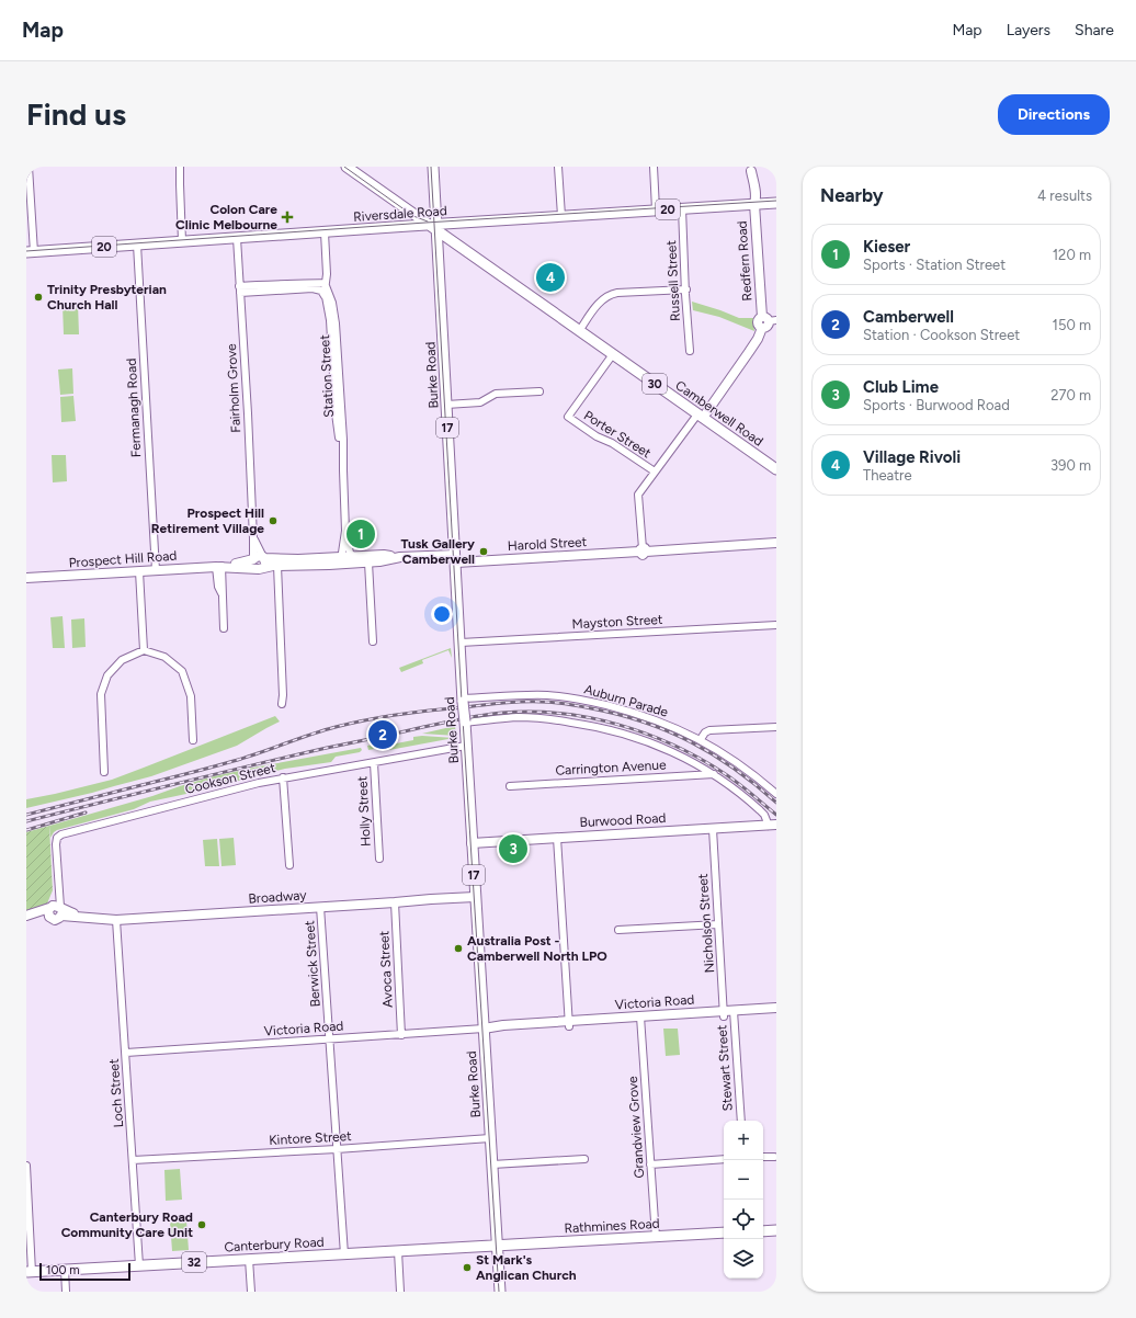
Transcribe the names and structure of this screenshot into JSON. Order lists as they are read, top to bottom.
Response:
{
  "streets": {
    "main road": [
      "20",
      "Riversdale Road",
      "Burke Road",
      "30",
      "Camberwell Road",
      "17",
      "Rathmines Road",
      "Canterbury Road",
      "32"
    ],
    "street": [
      "Redfern Road",
      "Russell Street",
      "Station Street",
      "Fairholm Grove",
      "Fermanagh Road",
      "Porter Street",
      "Harold Street",
      "Prospect Hill Road",
      "Mayston Street",
      "Auburn Parade",
      "Carrington Avenue",
      "Cookson Street",
      "Holly Street",
      "Burwood Road",
      "Broadway",
      "Nicholson Street",
      "Berwick Street",
      "Avoca Street",
      "Victoria Road",
      "Stewart Street",
      "Loch Street",
      "Grandview Grove",
      "Kintore Street"
    ]
  },
  "crossings": [
    ["Riversdale Road", "Redfern Road"],
    ["Riversdale Road", "Russell Street"],
    ["Riversdale Road", "Burke Road"],
    ["Riversdale Road", "Station Street"],
    ["Riversdale Road", "Fairholm Grove"],
    ["Riversdale Road", "Fermanagh Road"],
    ["Riversdale Road", "Camberwell Road"],
    ["Redfern Road", "Camberwell Road"],
    ["Burke Road", "Camberwell Road"],
    ["Burke Road", "Harold Street"],
    ["Burke Road", "Prospect Hill Road"],
    ["Burke Road", "Mayston Street"],
    ["Burke Road", "Auburn Parade"],
    ["Burke Road", "Cookson Street"],
    ["Burke Road", "Burwood Road"],
    ["Burke Road", "Broadway"],
    ["Burke Road", "Victoria Road"],
    ["Burke Road", "Kintore Street"],
    ["Burke Road", "Rathmines Road"],
    ["Burke Road", "Canterbury Road"],
    ["Station Street", "Prospect Hill Road"],
    ["Fairholm Grove", "Prospect Hill Road"],
    ["Fermanagh Road", "Prospect Hill Road"],
    ["Camberwell Road", "Porter Street"],
    ["Harold Street", "Prospect Hill Road"],
    ["Cookson Street", "Holly Street"],
    ["Cookson Street", "Broadway"],
    ["Burwood Road", "Nicholson Street"],
    ["Broadway", "Berwick Street"],
    ["Broadway", "Avoca Street"],
    ["Broadway", "Loch Street"],
    ["Nicholson Street", "Victoria Road"],
    ["Nicholson Street", "Stewart Street"],
    ["Berwick Street", "Victoria Road"],
    ["Berwick Street", "Kintore Street"],
    ["Berwick Street", "Canterbury Road"],
    ["Avoca Street", "Victoria Road"],
    ["Victoria Road", "Stewart Street"],
    ["Victoria Road", "Loch Street"],
    ["Victoria Road", "Grandview Grove"],
    ["Loch Street", "Kintore Street"],
    ["Loch Street", "Canterbury Road"],
    ["Grandview Grove", "Rathmines Road"],
    ["Rathmines Road", "Canterbury Road"]
  ],
  "places": {
    "health": ["Colon Care Clinic Melbourne"],
    "other": [
      "Trinity Presbyterian Church Hall",
      "Prospect Hill Retirement Village",
      "Tusk Gallery Camberwell",
      "Australia Post - Camberwell North LPO",
      "Canterbury Road Community Care Unit",
      "St Mark's Anglican Church"
    ]
  },
  "scale_bar": "100 m",
  "page": {
    "header": "Map",
    "nav": ["Map", "Layers", "Share"],
    "buttons": "Directions",
    "title": "Find us",
    "heading": ["Nearby", "4 results"],
    "list": [
      {
        "mark": "1",
        "name": "Kieser",
        "note": "Sports · Station Street",
        "value": "120 m"
      },
      {
        "mark": "2",
        "name": "Camberwell",
        "note": "Station · Cookson Street",
        "value": "150 m"
      },
      {
        "mark": "3",
        "name": "Club Lime",
        "note": "Sports · Burwood Road",
        "value": "270 m"
      },
      {
        "mark": "4",
        "name": "Village Rivoli",
        "note": "Theatre",
        "value": "390 m"
      }
    ],
    "pins": [
      "4",
      "1",
      "2",
      "3"
    ],
    "map_buttons": ["+", "−"],
    "scale": "100 m"
  }
}
